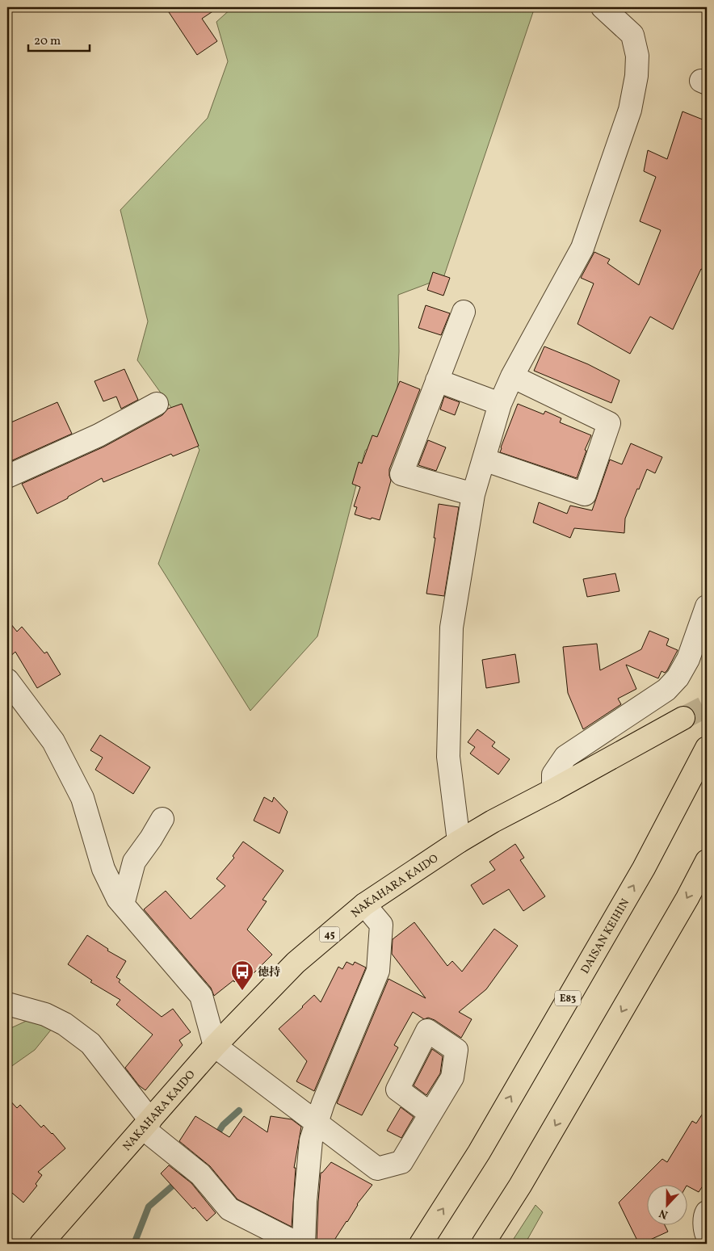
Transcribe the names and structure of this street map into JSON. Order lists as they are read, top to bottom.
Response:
{
  "streets": {
    "main road": [
      "NAKAHARA KAIDO",
      "45",
      "DAISAN KEIHIN",
      "E83"
    ]
  },
  "places": {
    "bus stop": ["徳持"]
  },
  "scale_bar": "20 m",
  "north": "bottom"
}
